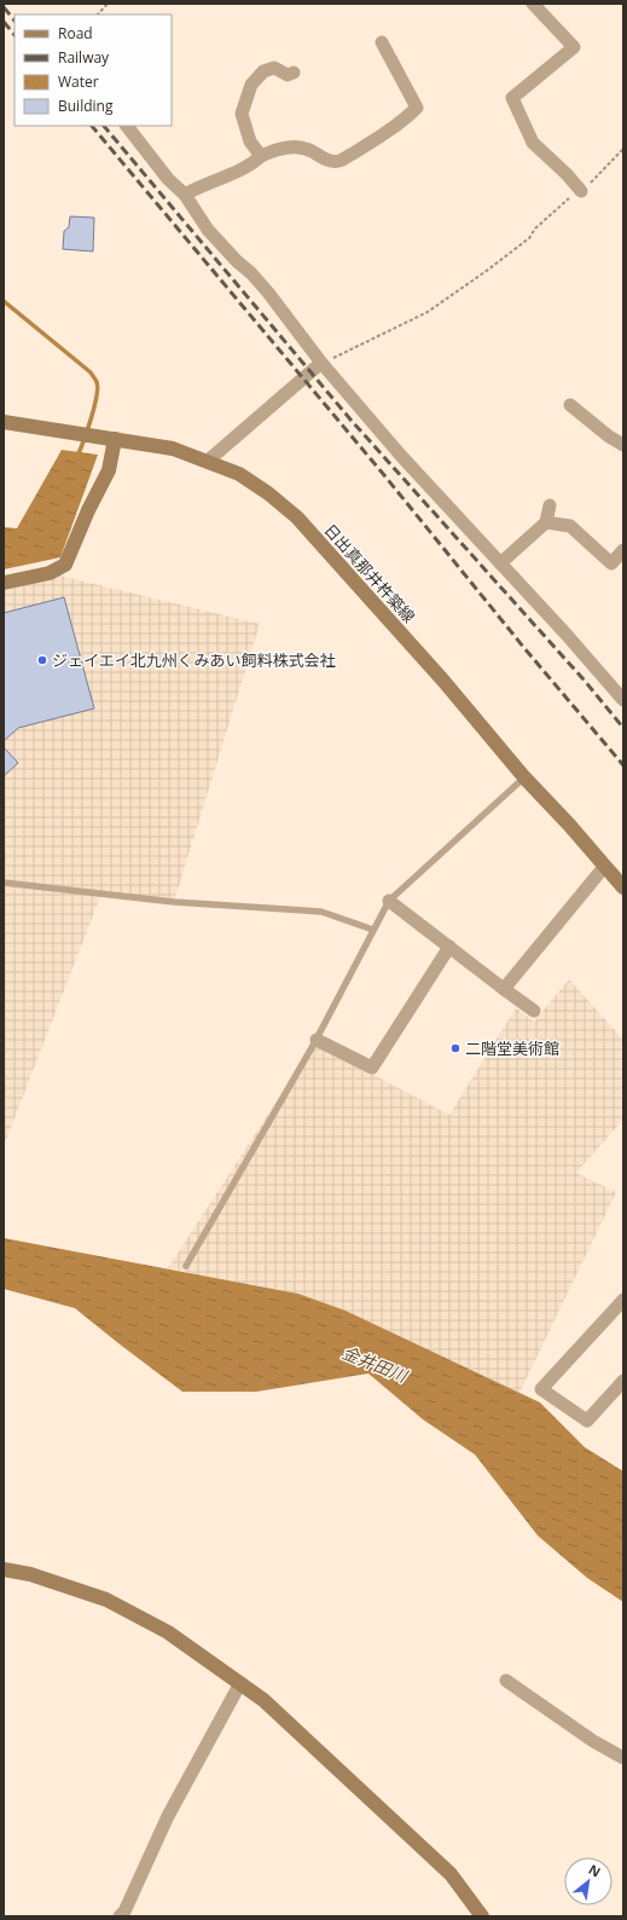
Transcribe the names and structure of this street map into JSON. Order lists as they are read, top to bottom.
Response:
{
  "streets": {
    "main road": ["日出真那井杵築線"]
  },
  "water": ["金井田川"],
  "places": ["ジェイエイ北九州くみあい飼料株式会社", "二階堂美術館"],
  "legend": [
    "Road",
    "Railway",
    "Water",
    "Building"
  ],
  "north": "top right"
}
